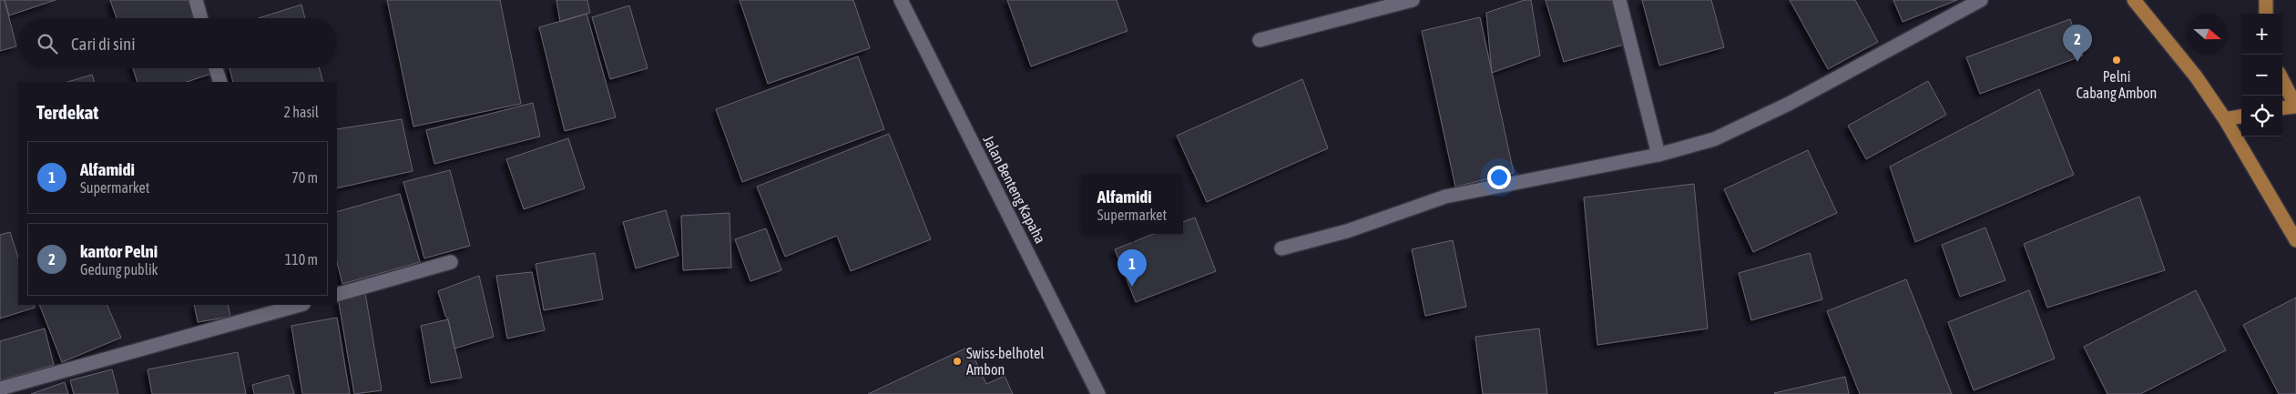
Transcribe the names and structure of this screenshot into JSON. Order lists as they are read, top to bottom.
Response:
{
  "streets": {
    "street": ["Jalan Benteng Kapaha"]
  },
  "places": ["Pelni Cabang Ambon", "Swiss-belhotel Ambon"],
  "north": "right",
  "page": {
    "map_buttons": ["+", "−"],
    "search": "Cari di sini",
    "pins": ["2", "1"],
    "heading": ["Terdekat", "2 hasil"],
    "list": [
      {
        "mark": "1",
        "name": "Alfamidi",
        "note": "Supermarket",
        "value": "70 m"
      },
      {
        "mark": "2",
        "name": "kantor Pelni",
        "note": "Gedung publik",
        "value": "110 m"
      }
    ],
    "popup": ["Alfamidi", "Supermarket"]
  }
}
